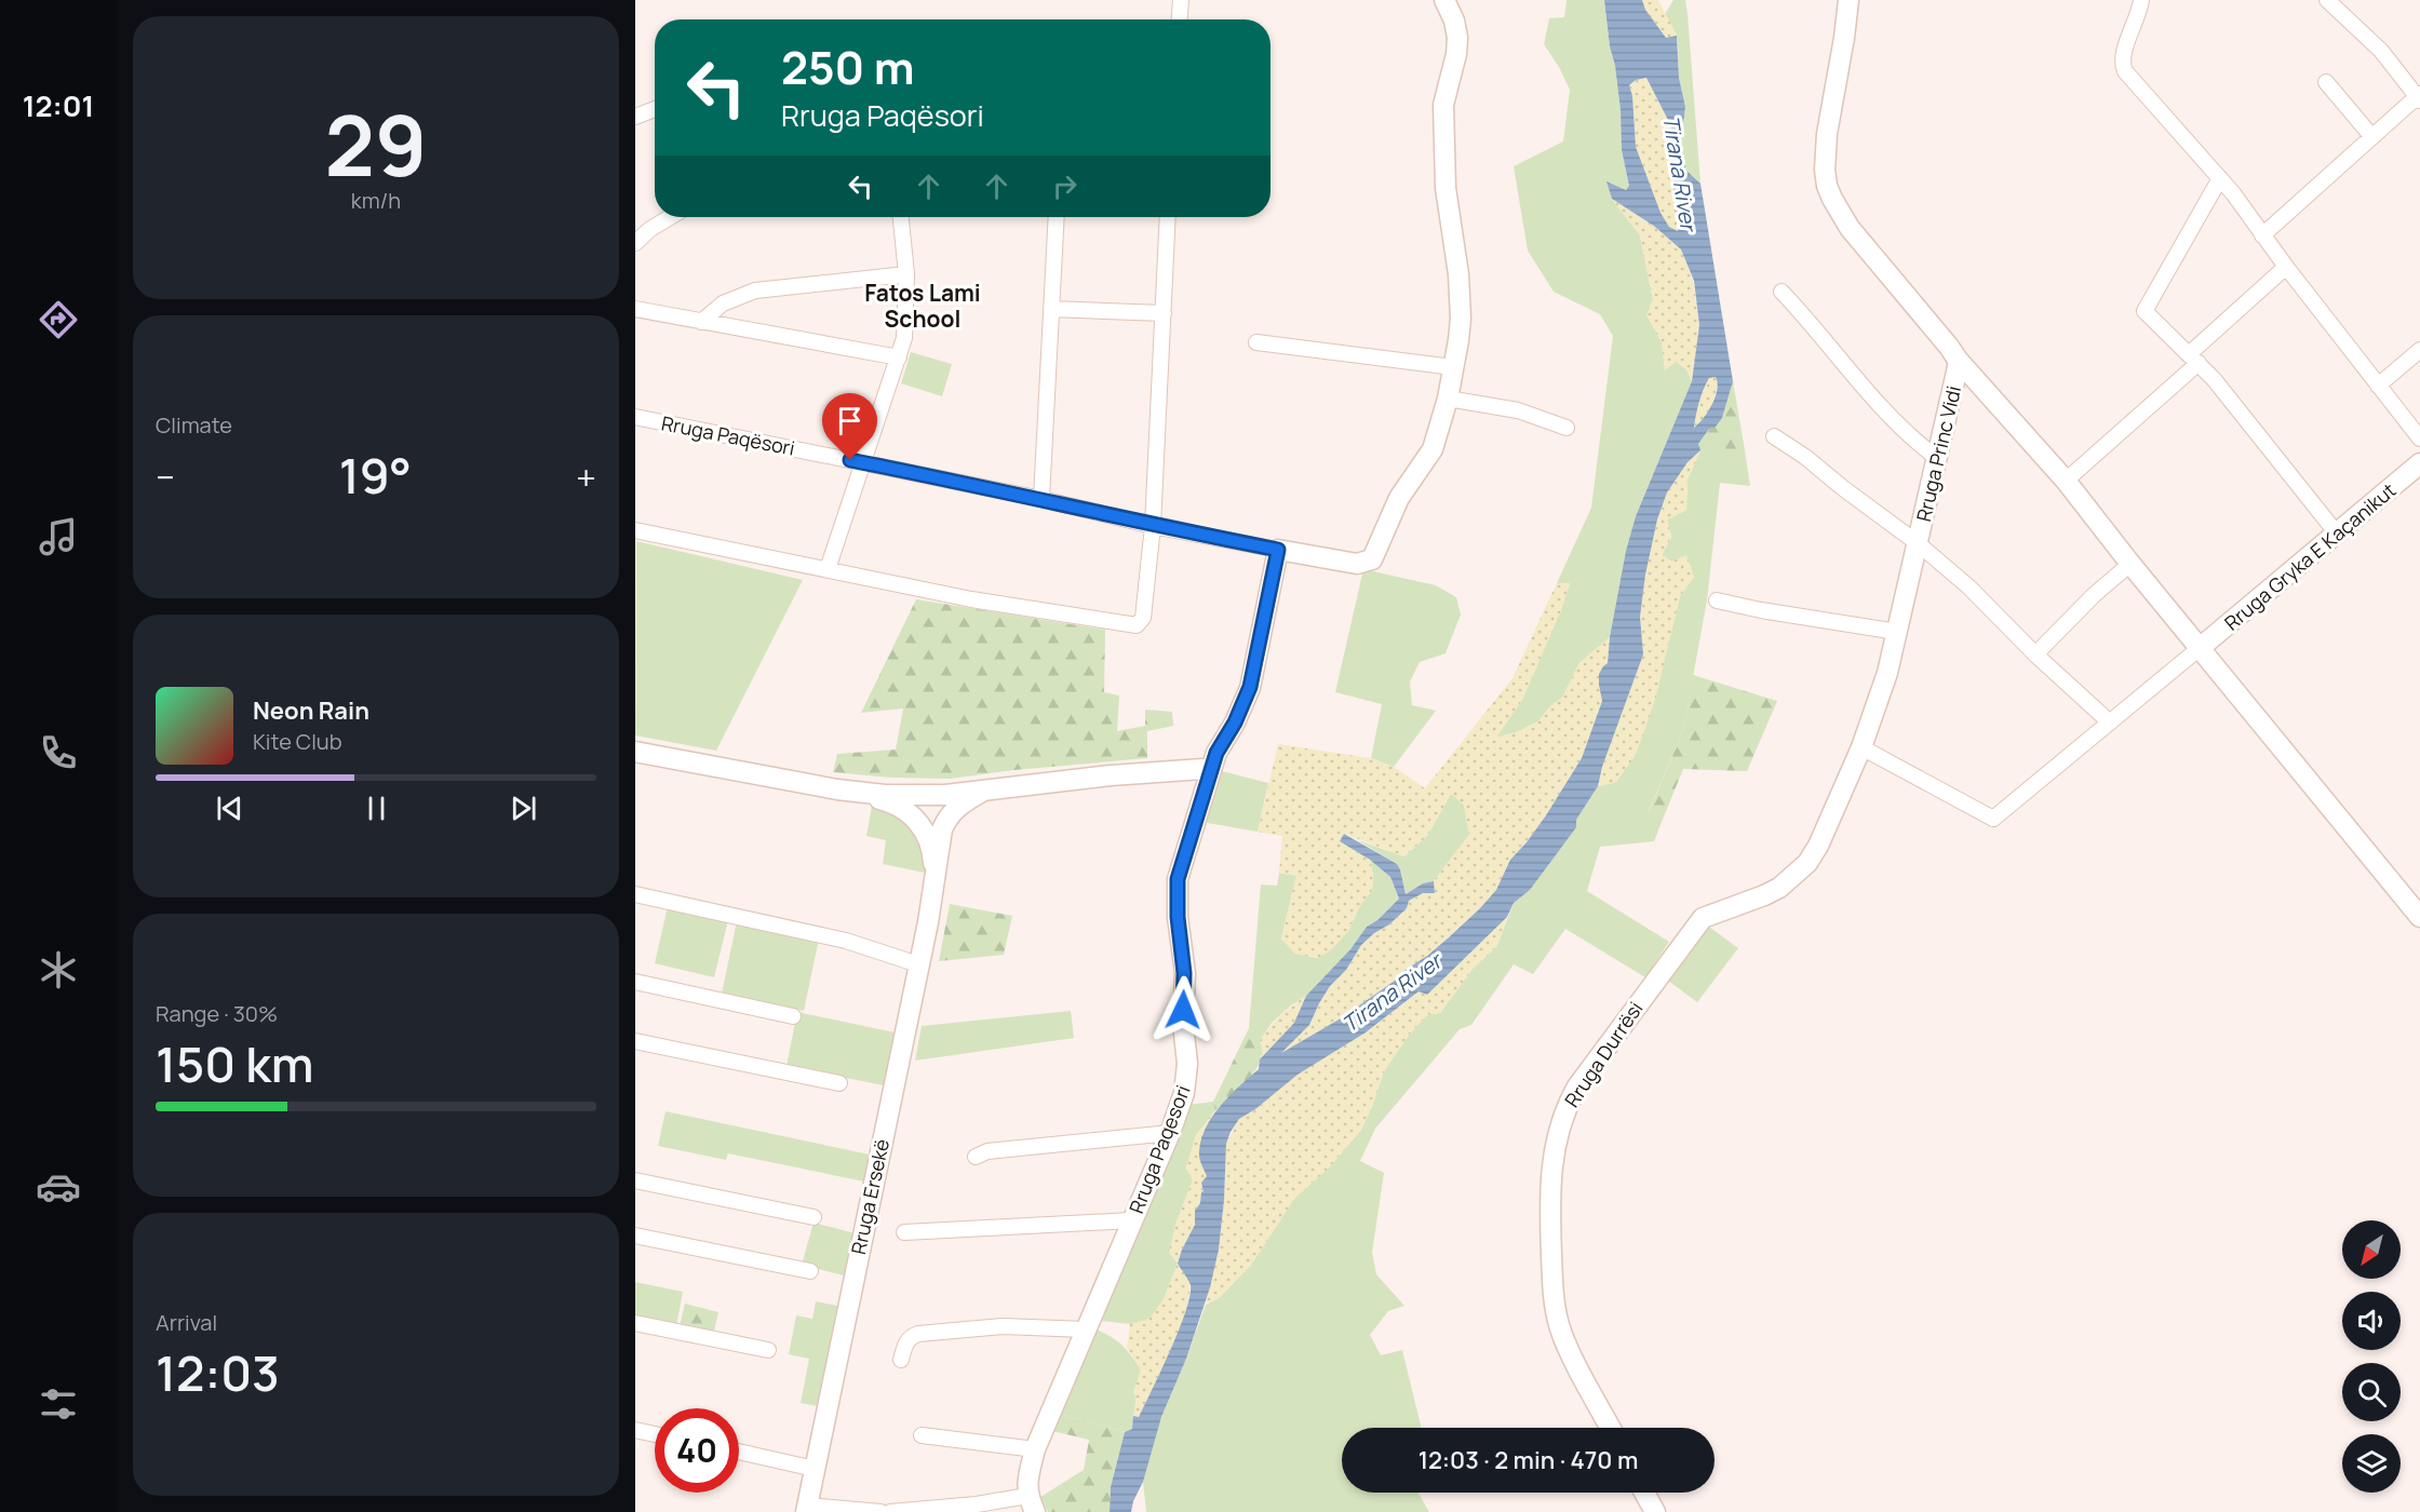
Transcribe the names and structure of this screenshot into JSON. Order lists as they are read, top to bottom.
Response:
{
  "streets": {
    "street": [
      "Rruga Paqësori",
      "Rruga Princ Vidi",
      "Rruga Gryka E Kaçanikut",
      "Rruga Durrësi",
      "Rruga Paqesori",
      "Rruga Ersekë"
    ]
  },
  "crossings": [
    ["Rruga Paqësori", "Rruga Paqesori"],
    ["Rruga Princ Vidi", "Rruga Durrësi"]
  ],
  "districts": ["Fatos Lami School"],
  "water": ["Tirana River"],
  "north": "bottom left",
  "page": {
    "tabs": "12:01",
    "tile": [
      ["29", "km/h"],
      "Climate",
      ["Range · 30%", "150 km"],
      ["Arrival", "12:03"]
    ],
    "turn": ["250 m", "Rruga Paqësori"],
    "heat": ["−", "19°", "+"],
    "song": ["Neon Rain", "Kite Club"],
    "limit": "40",
    "trip": "12:03 · 2 min · 470 m"
  }
}
